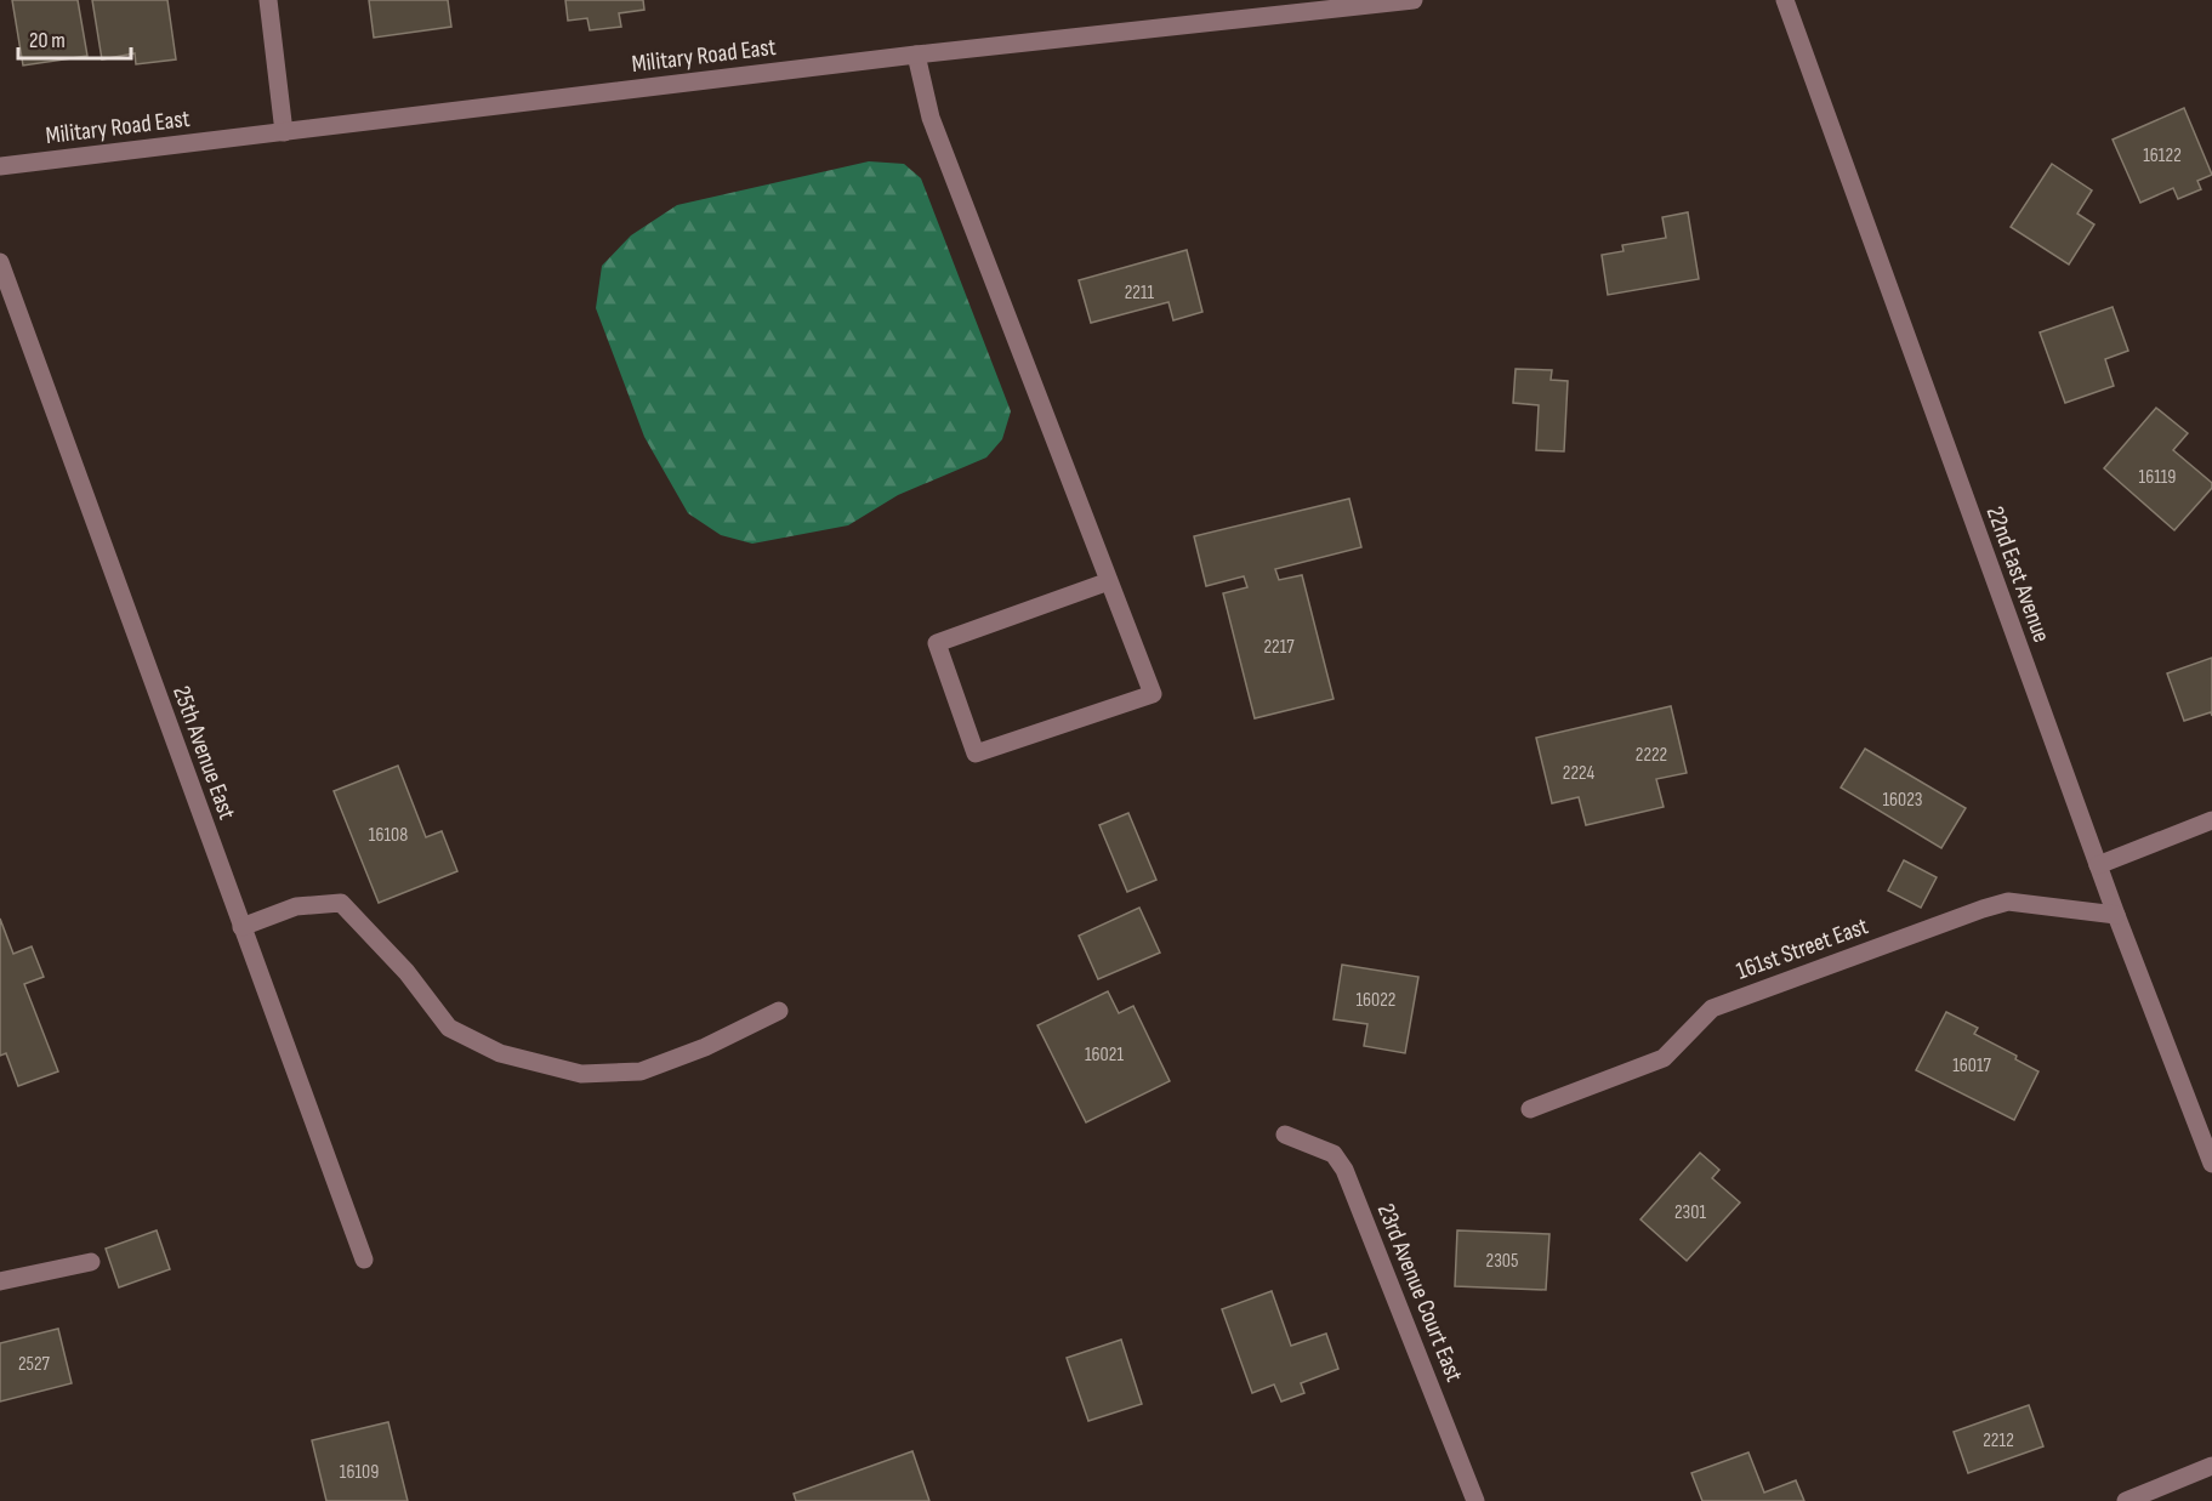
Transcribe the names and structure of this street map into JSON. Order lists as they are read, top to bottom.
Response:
{
  "streets": {
    "street": [
      "Military Road East",
      "22nd East Avenue",
      "25th Avenue East",
      "161st Street East",
      "23rd Avenue Court East"
    ]
  },
  "crossings": [
    ["22nd East Avenue", "161st Street East"]
  ],
  "house_numbers": [
    "16122",
    "2211",
    "16119",
    "2217",
    "2222",
    "2224",
    "16023",
    "16108",
    "16022",
    "16021",
    "16017",
    "2301",
    "2305",
    "2527",
    "2212",
    "16109"
  ],
  "scale_bar": "20 m"
}
